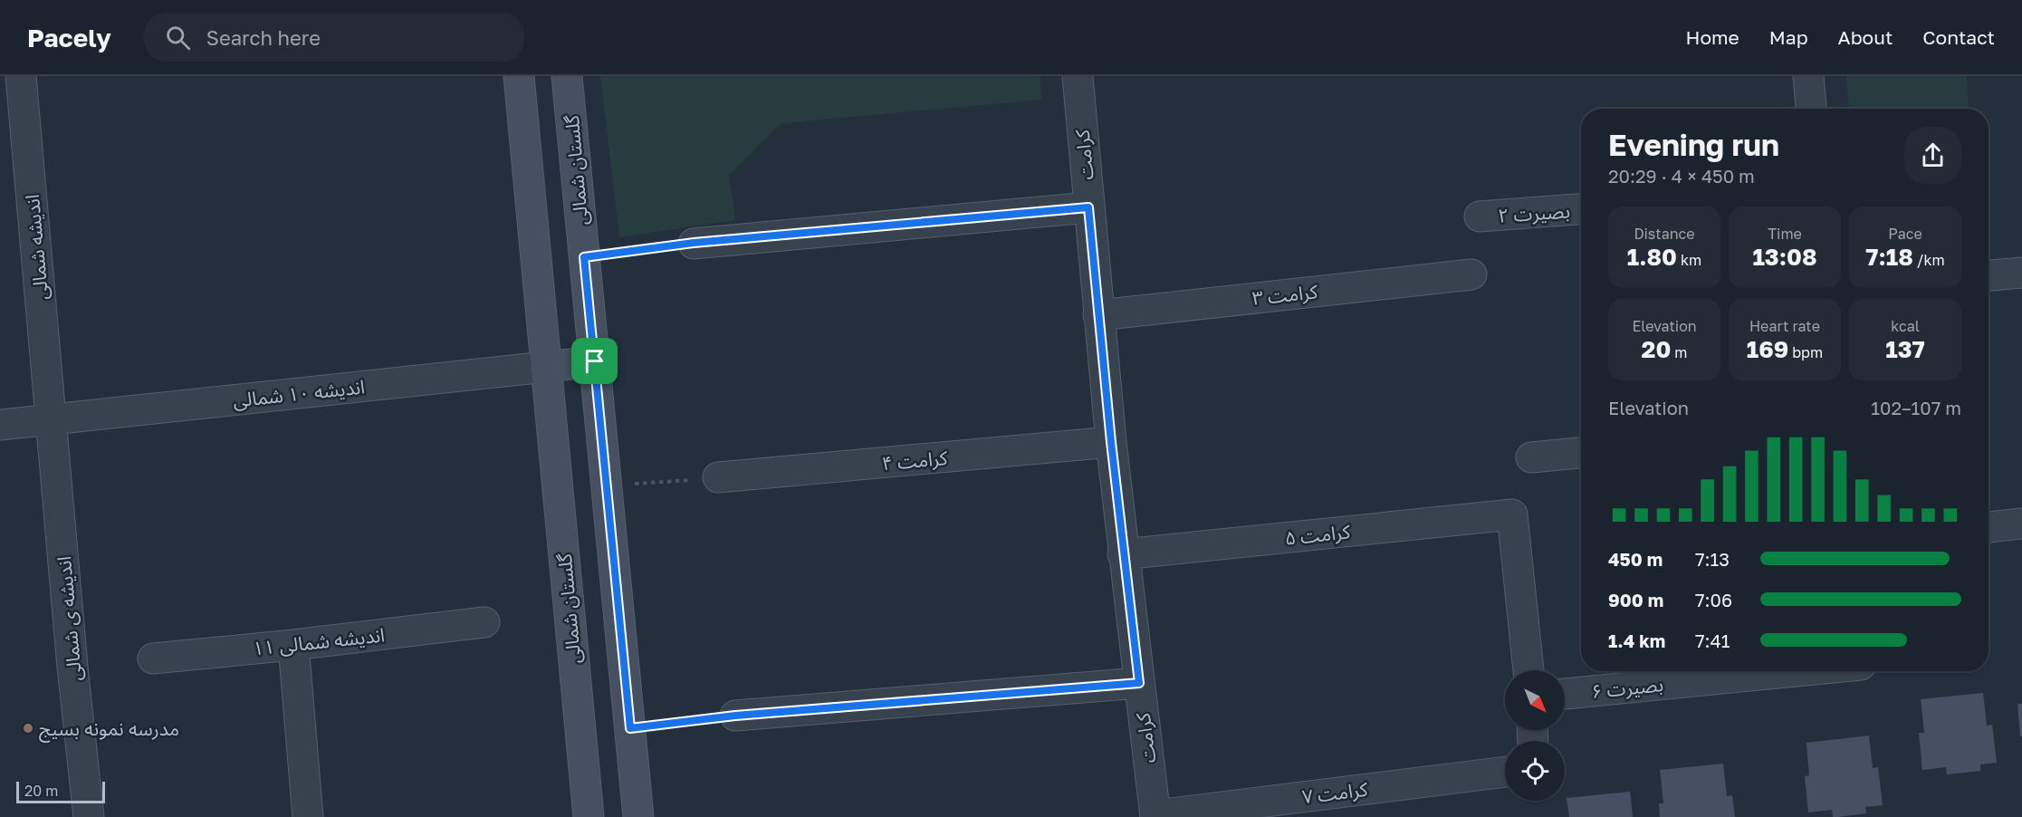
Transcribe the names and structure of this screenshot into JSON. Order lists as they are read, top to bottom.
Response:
{
  "streets": {
    "main road": ["گلستان شمالی"],
    "street": [
      "کرامت",
      "بصیرت ۲",
      "اندیشه شمالی",
      "کرامت ۳",
      "اندیشه ۱۰ شمالی",
      "کرامت ۴",
      "کرامت ۵",
      "اندیشه ی شمالی",
      "اندیشه شمالی ۱۱",
      "بصیرت ۶",
      "کرامت ۷"
    ]
  },
  "crossings": [
    ["کرامت", "کرامت ۳"],
    ["کرامت", "کرامت ۴"],
    ["کرامت", "کرامت ۵"],
    ["کرامت", "کرامت ۷"],
    ["گلستان شمالی", "اندیشه ۱۰ شمالی"],
    ["اندیشه شمالی", "اندیشه ۱۰ شمالی"],
    ["اندیشه شمالی", "اندیشه ی شمالی"],
    ["اندیشه ۱۰ شمالی", "اندیشه ی شمالی"]
  ],
  "places": ["مدرسه نمونه بسیج"],
  "scale_bar": "20 m",
  "north": "bottom right",
  "page": {
    "header": "Pacely",
    "search": "Search here",
    "nav": [
      "Home",
      "Map",
      "About",
      "Contact"
    ],
    "heading": ["Evening run", "20:29 · 4 × 450 m"],
    "stats": [
      ["Distance", "1.80 km"],
      ["Time", "13:08"],
      ["Pace", "7:18 /km"],
      ["Elevation", "20 m"],
      ["Heart rate", "169 bpm"],
      ["kcal", "137"]
    ],
    "chart": ["Elevation", "102–107 m"],
    "list": [
      {
        "name": "450 m",
        "note": "7:13"
      },
      {
        "name": "900 m",
        "note": "7:06"
      },
      {
        "name": "1.4 km",
        "note": "7:41"
      }
    ],
    "scale": "20 m"
  }
}
